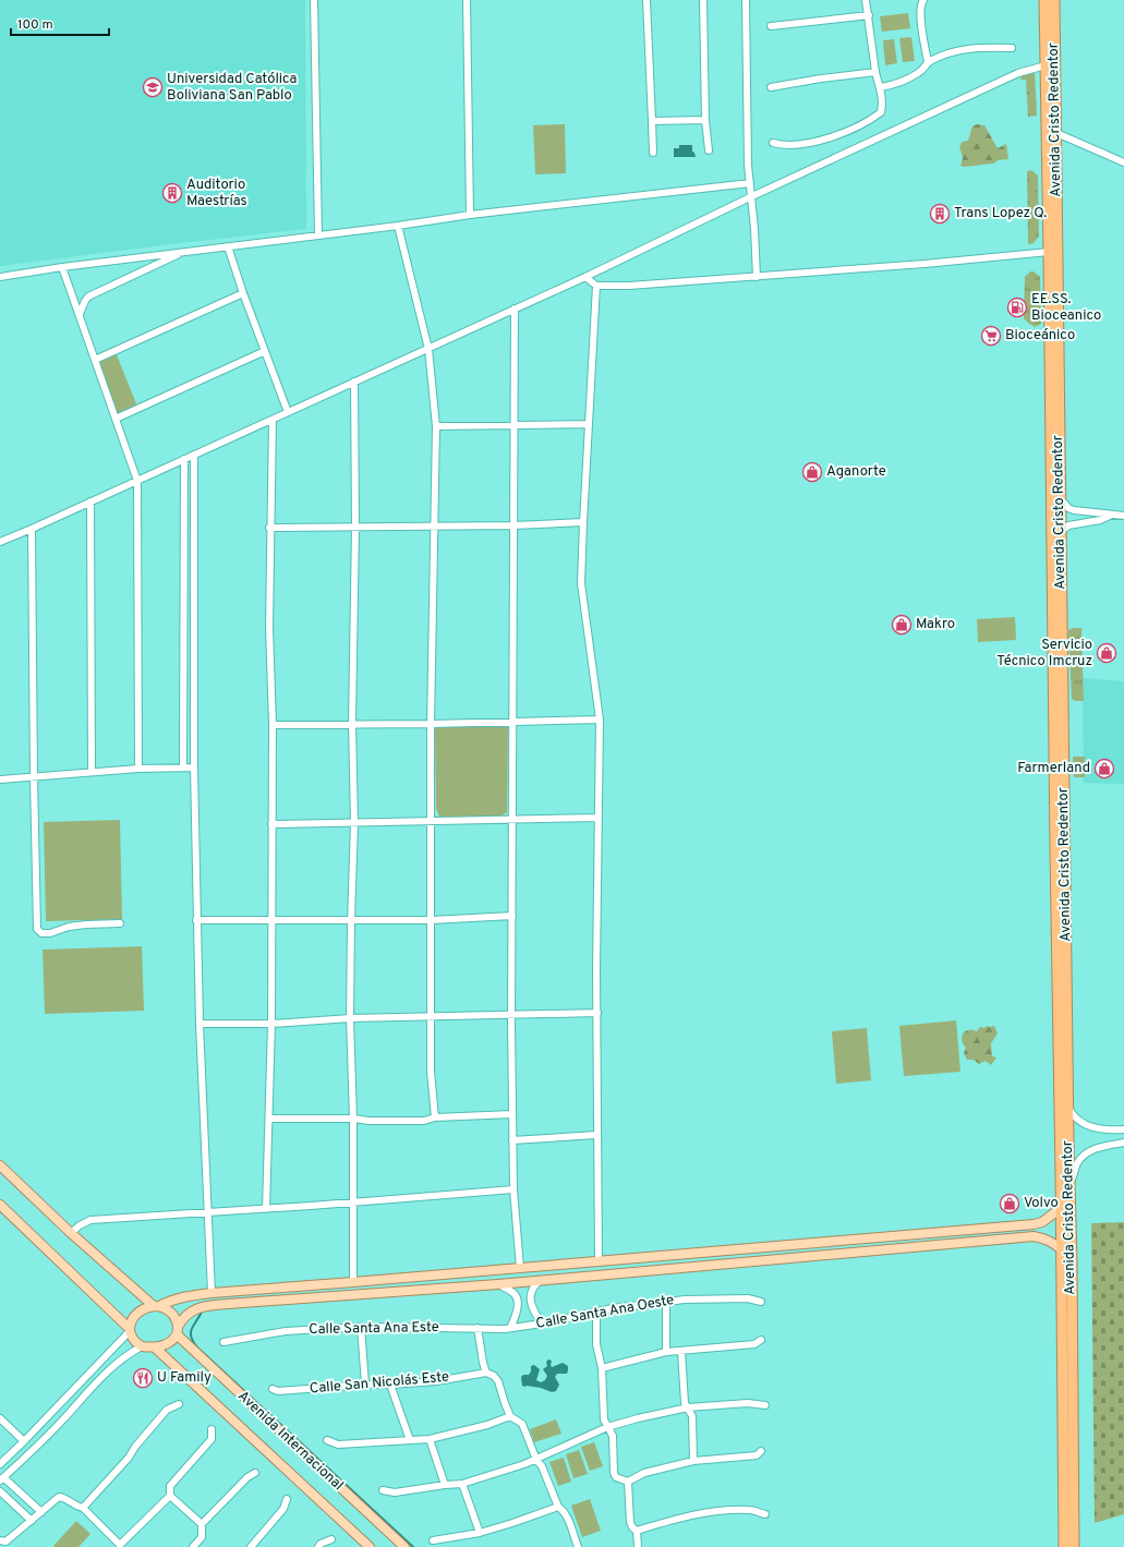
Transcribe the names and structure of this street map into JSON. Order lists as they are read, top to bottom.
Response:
{
  "streets": {
    "highway": ["Avenida Cristo Redentor"],
    "main road": ["Avenida Internacional"],
    "street": ["Calle Santa Ana Oeste", "Calle Santa Ana Este", "Calle San Nicolás Este"]
  },
  "crossings": [
    ["Calle Santa Ana Oeste", "Calle Santa Ana Este"]
  ],
  "places": {
    "school or university": ["Universidad Católica Boliviana San Pablo"],
    "building": ["Auditorio Maestrías", "Trans Lopez Q."],
    "fuel station": ["EE.SS. Bioceanico"],
    "supermarket": ["Bioceánico"],
    "shop": [
      "Aganorte",
      "Makro",
      "Servicio Técnico Imcruz",
      "Farmerland",
      "Volvo"
    ],
    "restaurant": ["U Family"]
  },
  "scale_bar": "100 m"
}
